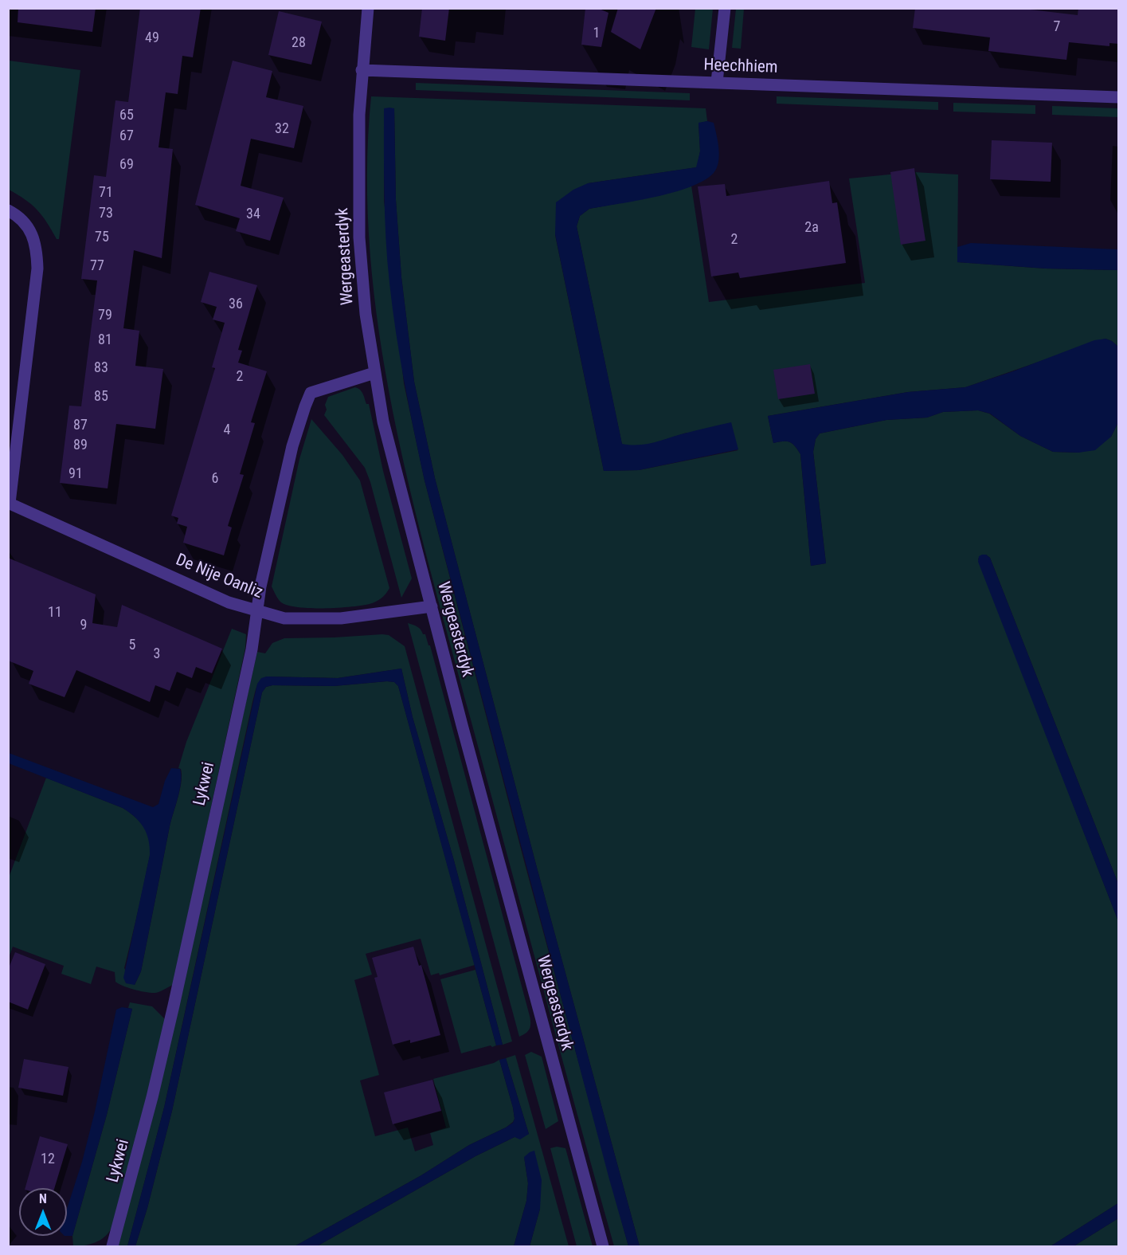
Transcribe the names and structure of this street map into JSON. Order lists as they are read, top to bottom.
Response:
{
  "streets": {
    "street": [
      "Heechhiem",
      "Wergeasterdyk",
      "De Nije Oanliz",
      "Lykwei"
    ]
  },
  "crossings": [
    ["Heechhiem", "Wergeasterdyk"],
    ["Wergeasterdyk", "De Nije Oanliz"],
    ["Wergeasterdyk", "Lykwei"],
    ["De Nije Oanliz", "Lykwei"]
  ],
  "house_numbers": [
    "7",
    "1",
    "49",
    "28",
    "65",
    "32",
    "67",
    "69",
    "71",
    "73",
    "34",
    "2a",
    "75",
    "2",
    "77",
    "36",
    "79",
    "81",
    "83",
    "2",
    "85",
    "87",
    "4",
    "89",
    "91",
    "6",
    "11",
    "9",
    "5",
    "3",
    "12"
  ],
  "north": "top"
}
